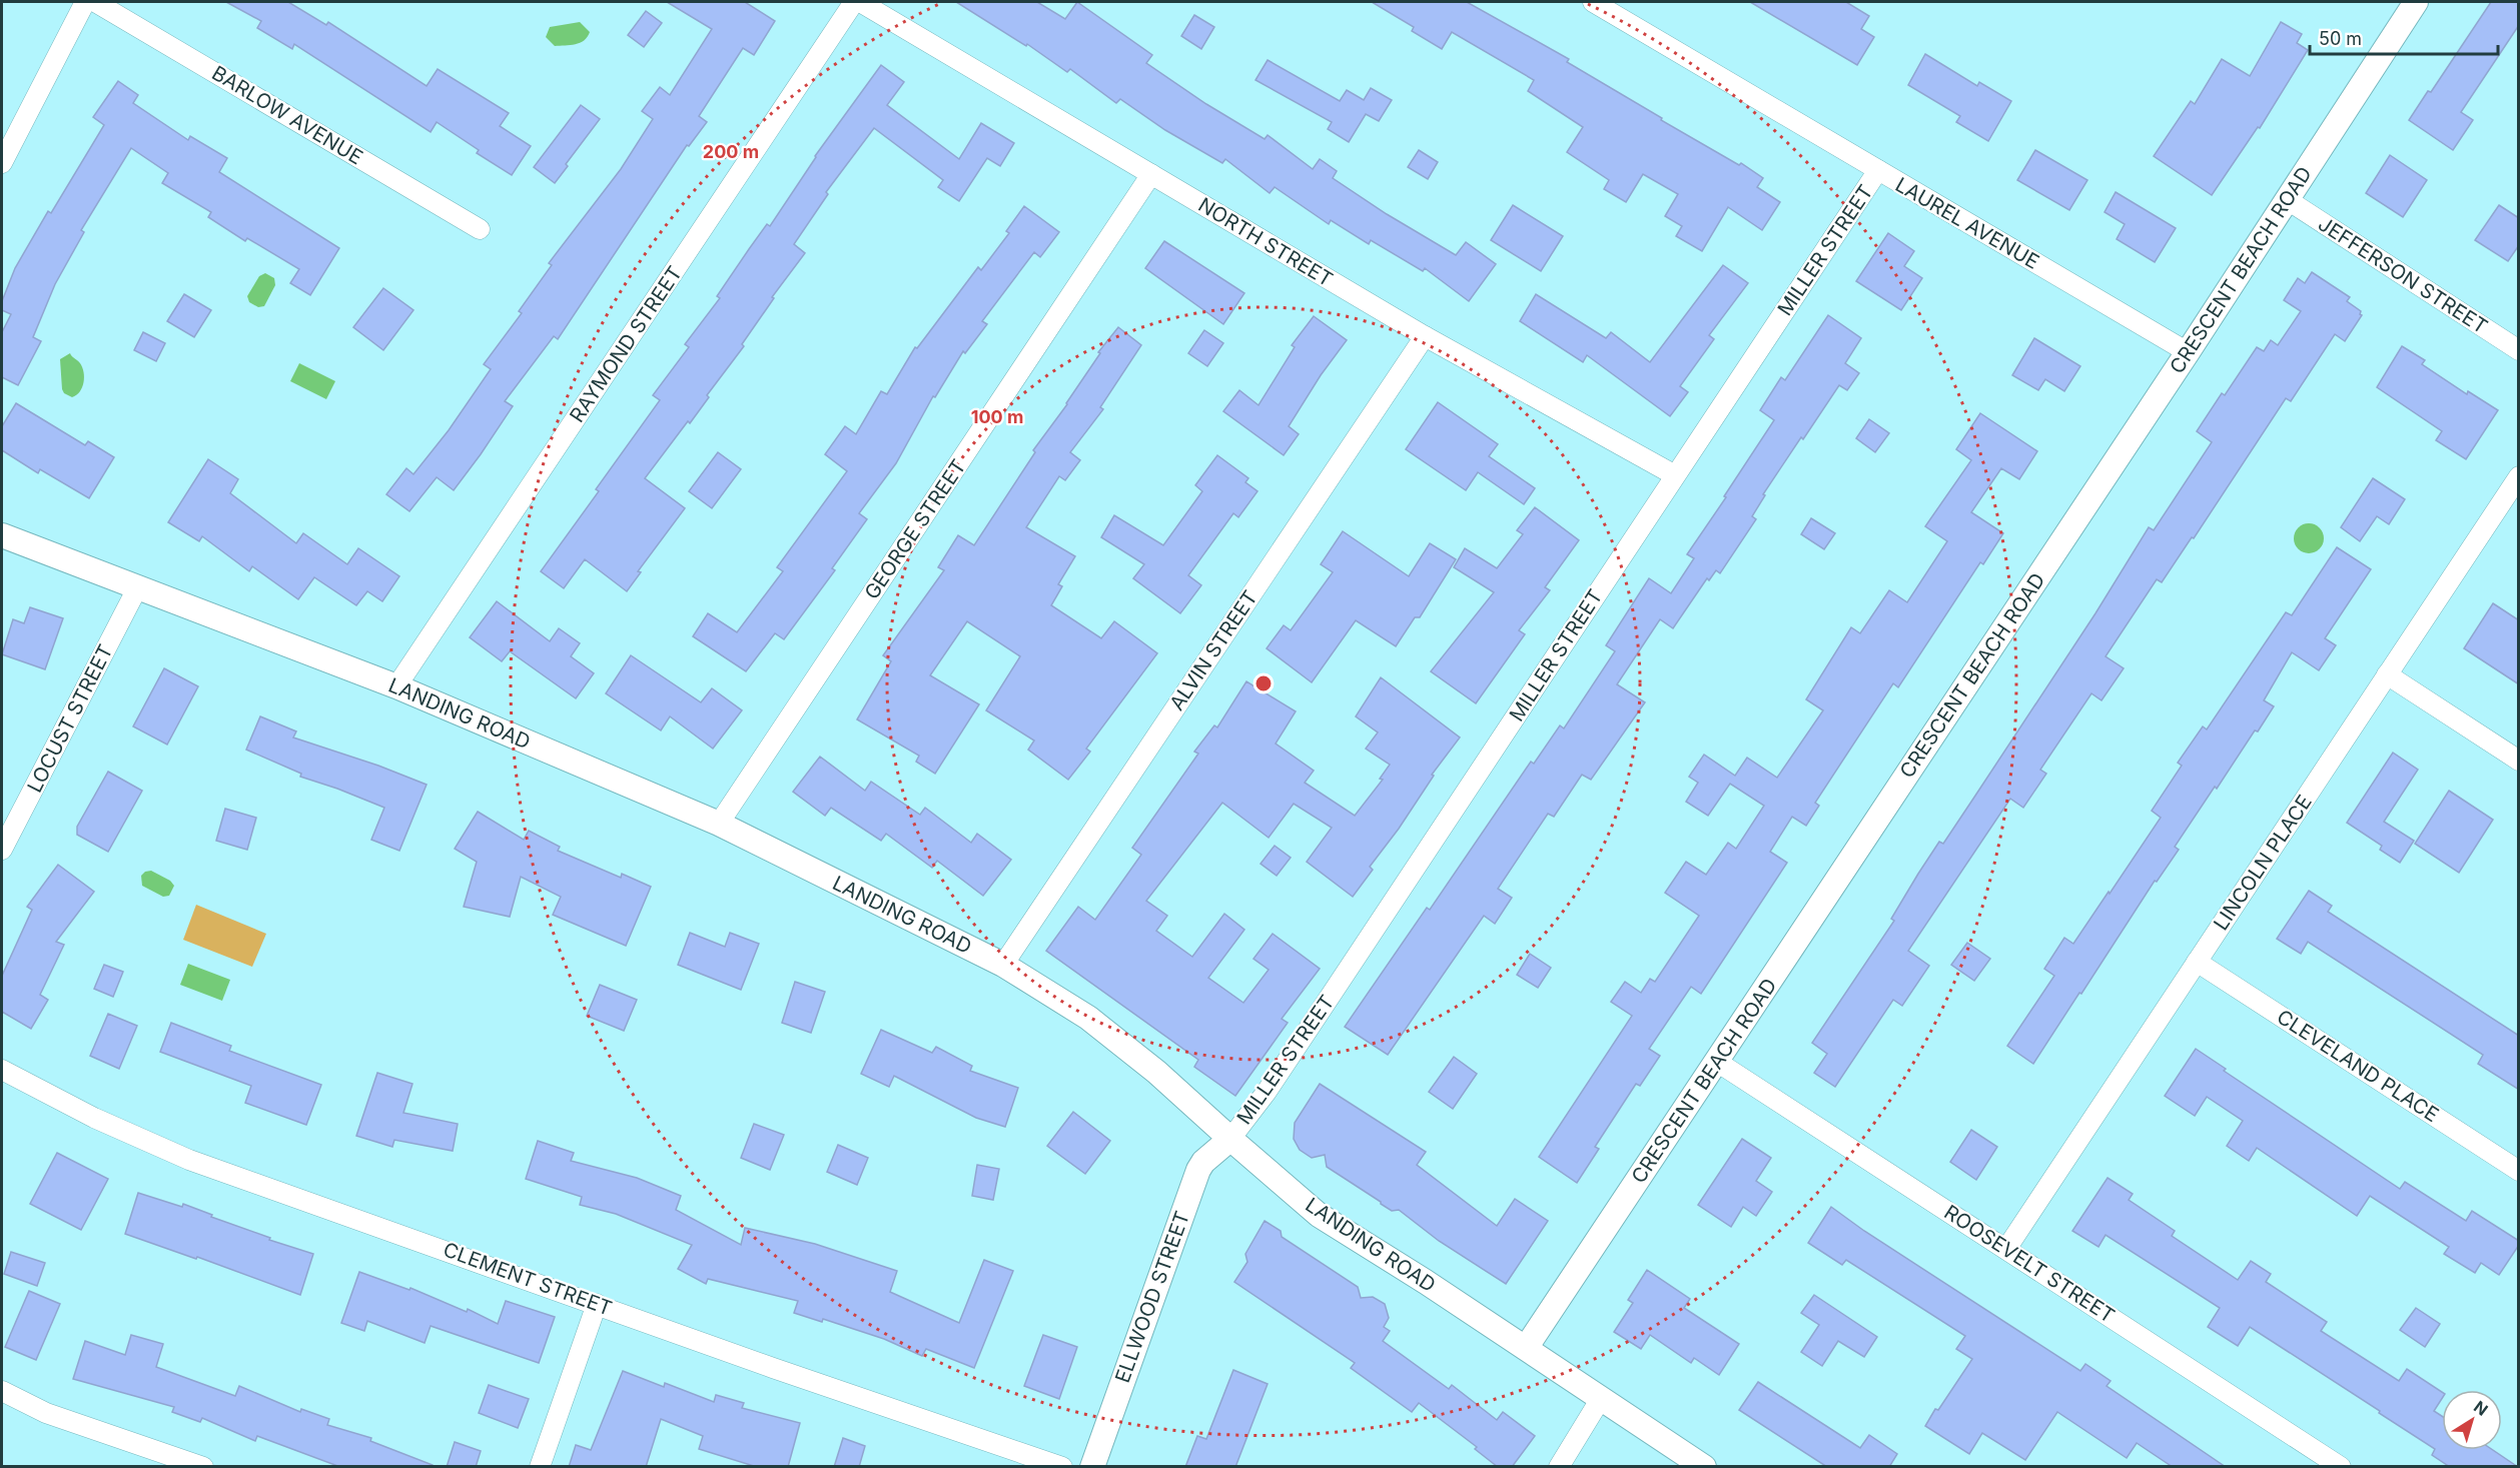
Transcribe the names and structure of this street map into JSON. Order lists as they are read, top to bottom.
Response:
{
  "streets": {
    "street": [
      "BARLOW AVENUE",
      "LAUREL AVENUE",
      "NORTH STREET",
      "MILLER STREET",
      "CRESCENT BEACH ROAD",
      "JEFFERSON STREET",
      "RAYMOND STREET",
      "GEORGE STREET",
      "ALVIN STREET",
      "LANDING ROAD",
      "LOCUST STREET",
      "LINCOLN PLACE",
      "CLEVELAND PLACE",
      "ROOSEVELT STREET",
      "CLEMENT STREET",
      "ELLWOOD STREET"
    ]
  },
  "crossings": [
    ["LAUREL AVENUE", "MILLER STREET"],
    ["LAUREL AVENUE", "CRESCENT BEACH ROAD"],
    ["NORTH STREET", "MILLER STREET"],
    ["NORTH STREET", "GEORGE STREET"],
    ["NORTH STREET", "ALVIN STREET"],
    ["MILLER STREET", "LANDING ROAD"],
    ["MILLER STREET", "ELLWOOD STREET"],
    ["CRESCENT BEACH ROAD", "JEFFERSON STREET"],
    ["CRESCENT BEACH ROAD", "LANDING ROAD"],
    ["CRESCENT BEACH ROAD", "ROOSEVELT STREET"],
    ["RAYMOND STREET", "LANDING ROAD"],
    ["GEORGE STREET", "LANDING ROAD"],
    ["ALVIN STREET", "LANDING ROAD"],
    ["LANDING ROAD", "LOCUST STREET"],
    ["LANDING ROAD", "ELLWOOD STREET"],
    ["LINCOLN PLACE", "CLEVELAND PLACE"],
    ["LINCOLN PLACE", "ROOSEVELT STREET"]
  ],
  "scale_bar": "50 m",
  "north": "top right",
  "rings": ["200 m", "100 m"]
}
